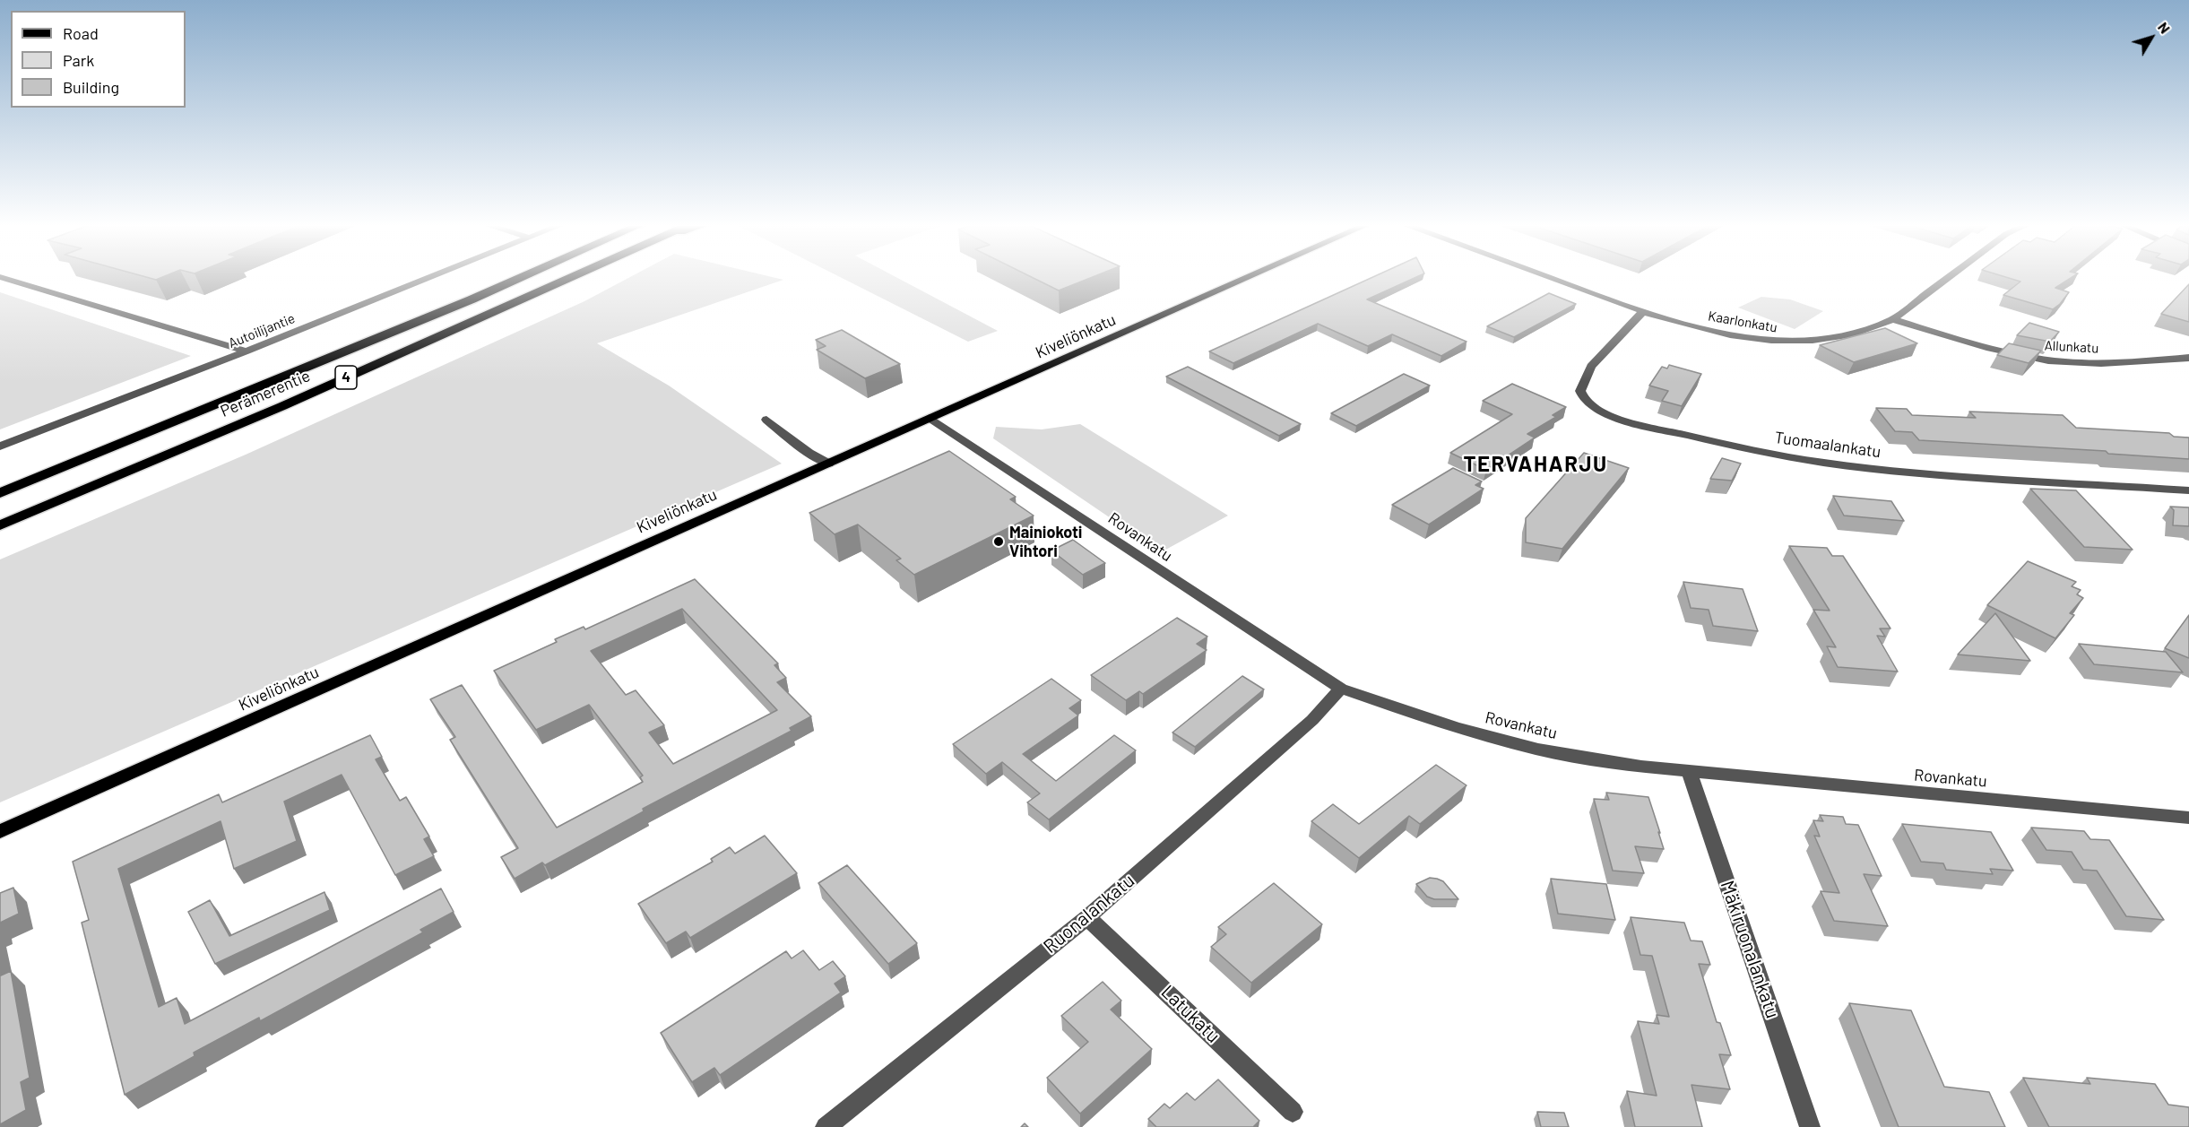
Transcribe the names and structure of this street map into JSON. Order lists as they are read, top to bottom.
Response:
{
  "streets": {
    "highway": ["4", "Perämerentie"],
    "main road": ["Kiveliönkatu"],
    "street": [
      "Kaarlonkatu",
      "Autoilijantie",
      "Allunkatu",
      "Tuomaalankatu",
      "Rovankatu",
      "Ruonalankatu",
      "Mäkiruonalankatu",
      "Latukatu"
    ]
  },
  "crossings": [
    ["Kaarlonkatu", "Allunkatu"],
    ["Kaarlonkatu", "Tuomaalankatu"],
    ["Kiveliönkatu", "Rovankatu"],
    ["Rovankatu", "Ruonalankatu"],
    ["Rovankatu", "Mäkiruonalankatu"],
    ["Ruonalankatu", "Latukatu"]
  ],
  "districts": ["TERVAHARJU"],
  "places": ["Mainiokoti Vihtori"],
  "legend": ["Road", "Park", "Building"],
  "north": "top right"
}
